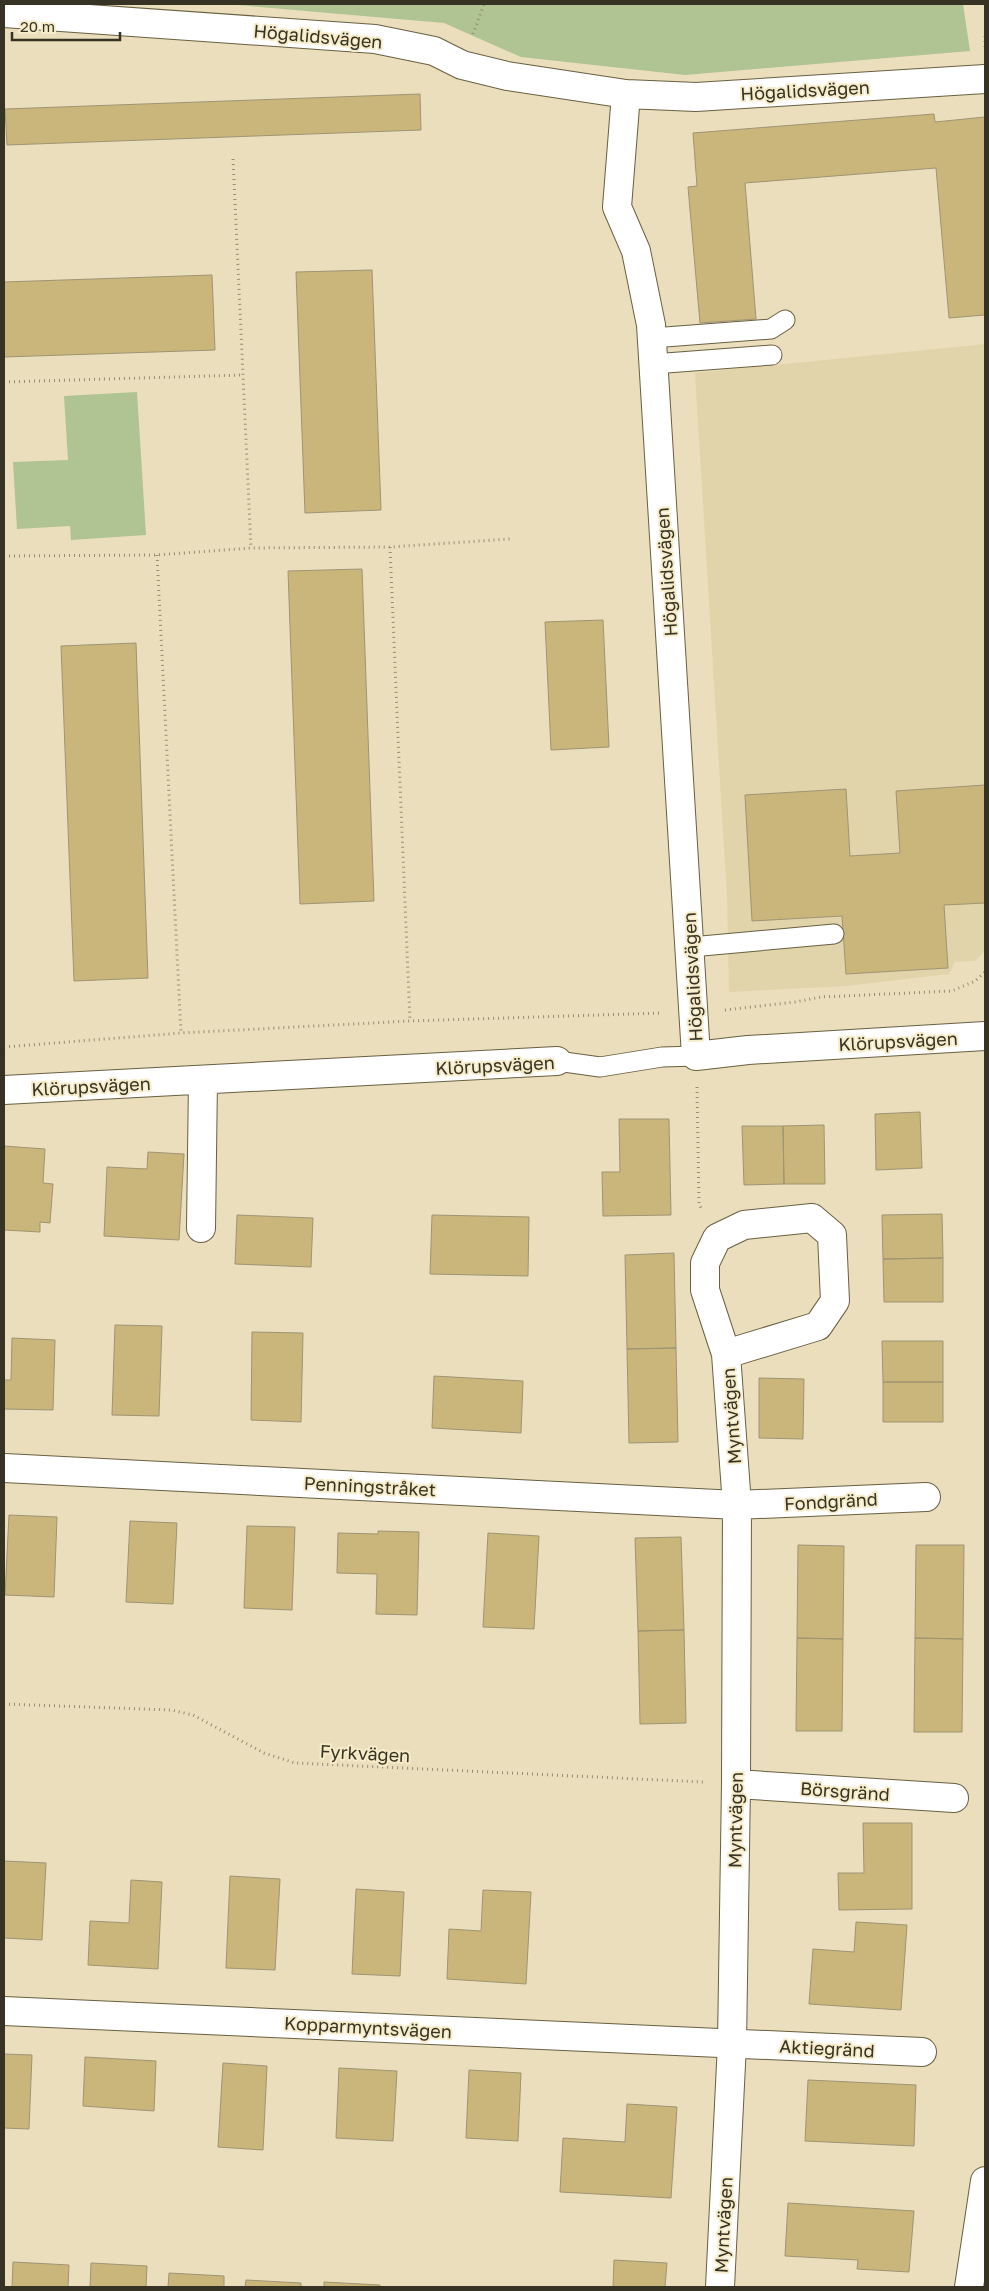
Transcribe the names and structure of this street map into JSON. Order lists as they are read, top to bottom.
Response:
{
  "streets": {
    "street": [
      "Högalidsvägen",
      "Klörupsvägen",
      "Myntvägen",
      "Penningstråket",
      "Fondgränd",
      "Börsgränd",
      "Kopparmyntsvägen",
      "Aktiegränd"
    ],
    "path": ["Fyrkvägen"]
  },
  "crossings": [
    ["Högalidsvägen", "Klörupsvägen"],
    ["Myntvägen", "Penningstråket"],
    ["Myntvägen", "Fondgränd"],
    ["Myntvägen", "Fyrkvägen"],
    ["Myntvägen", "Börsgränd"],
    ["Myntvägen", "Kopparmyntsvägen"],
    ["Myntvägen", "Aktiegränd"],
    ["Penningstråket", "Fondgränd"],
    ["Fyrkvägen", "Börsgränd"],
    ["Kopparmyntsvägen", "Aktiegränd"]
  ],
  "scale_bar": "20 m"
}
